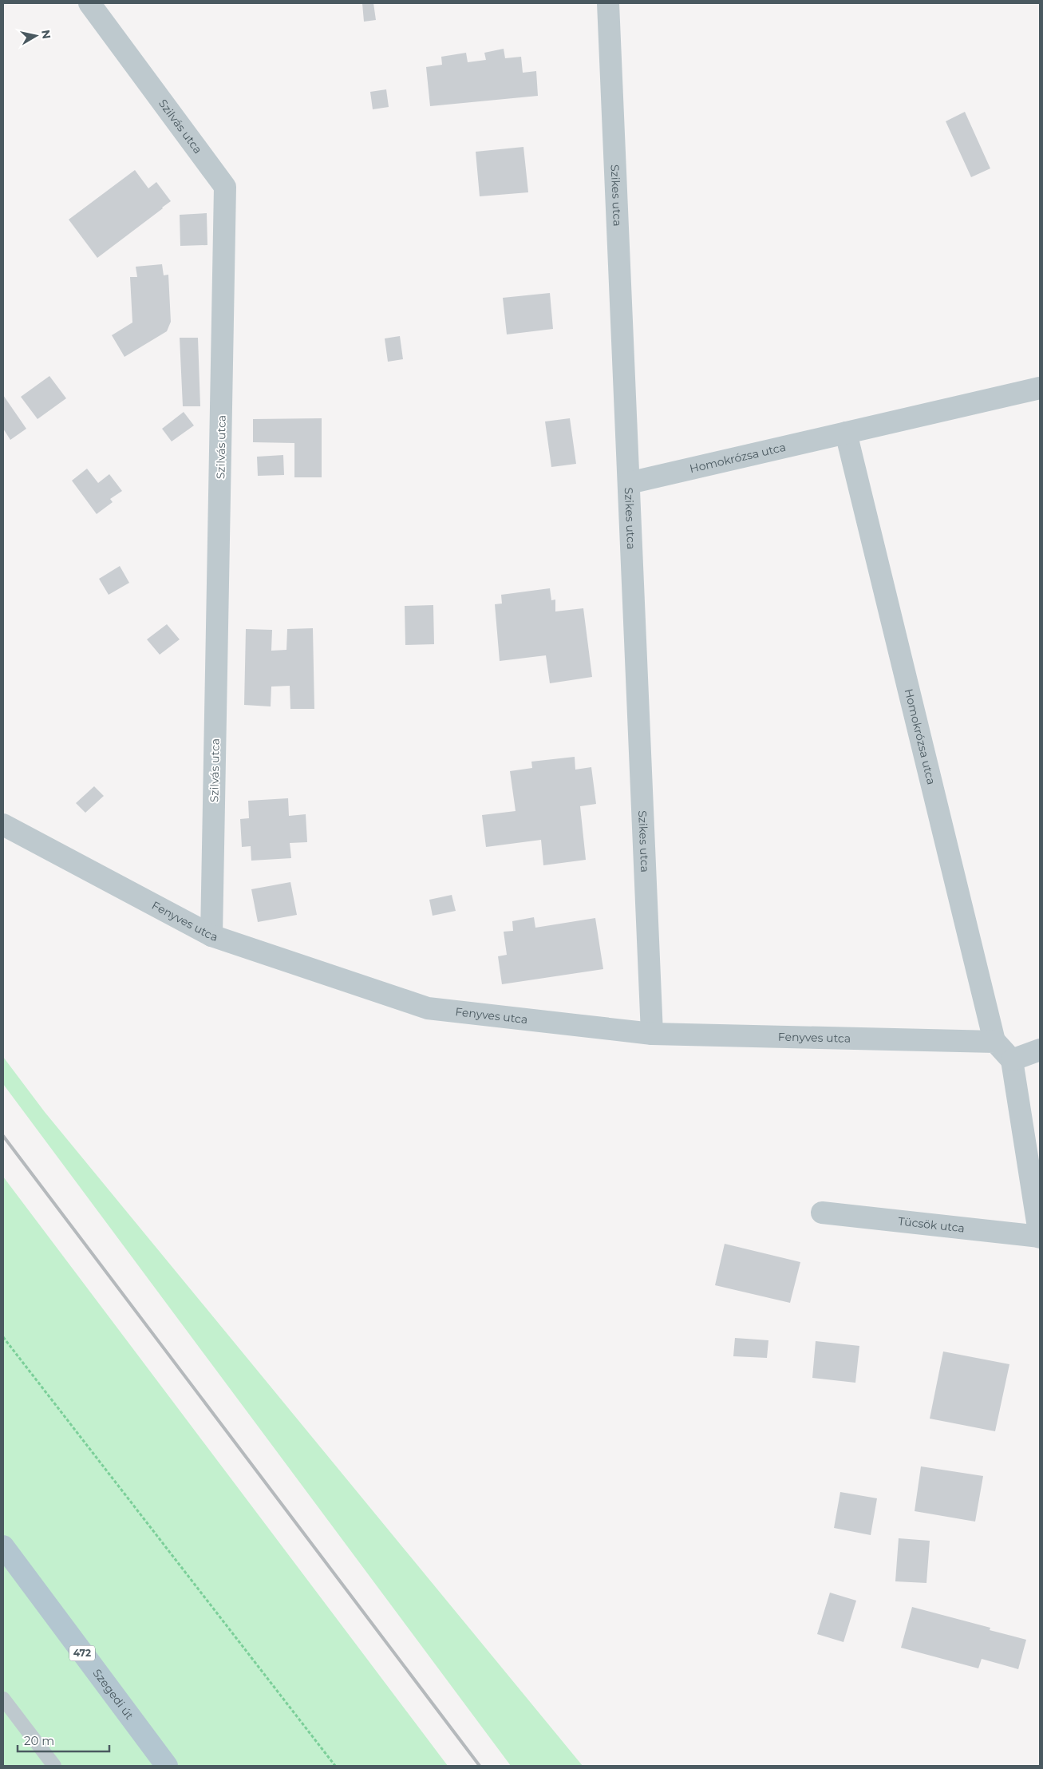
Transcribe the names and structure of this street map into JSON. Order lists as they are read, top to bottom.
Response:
{
  "streets": {
    "main road": ["472", "Szegedi út"],
    "street": [
      "Szilvás utca",
      "Szikes utca",
      "Homokrózsa utca",
      "Fenyves utca",
      "Tücsök utca"
    ]
  },
  "crossings": [
    ["Szilvás utca", "Fenyves utca"],
    ["Szikes utca", "Homokrózsa utca"],
    ["Szikes utca", "Fenyves utca"],
    ["Homokrózsa utca", "Fenyves utca"]
  ],
  "scale_bar": "20 m",
  "north": "right"
}
